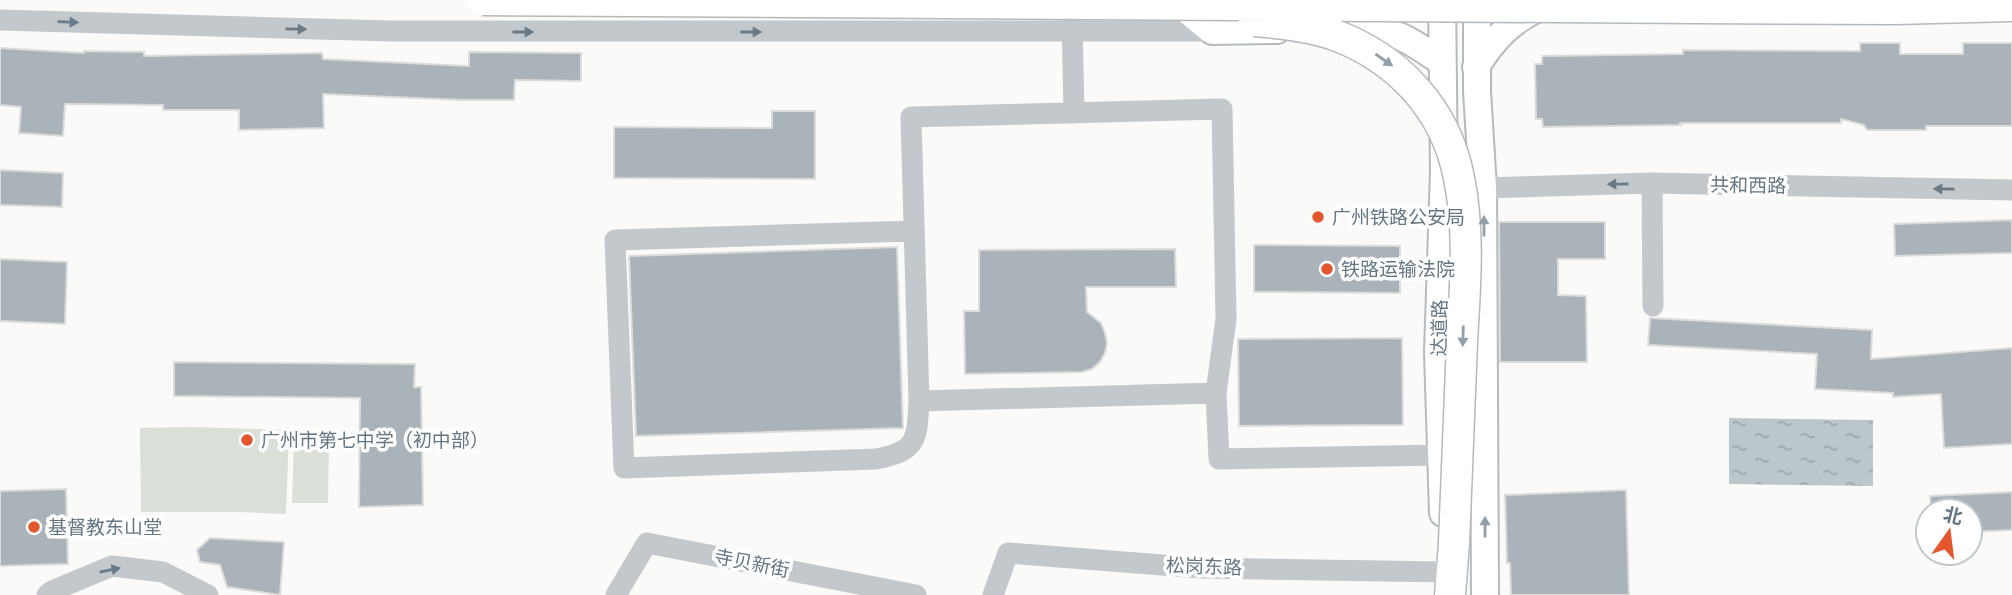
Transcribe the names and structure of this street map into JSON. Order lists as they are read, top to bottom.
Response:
{
  "streets": {
    "main road": ["达道路"],
    "street": ["共和西路", "寺贝新街", "松岗东路"]
  },
  "crossings": [
    ["达道路", "松岗东路"]
  ],
  "one_way": ["共和西路"],
  "places": [
    "广州铁路公安局",
    "铁路运输法院",
    "广州市第七中学（初中部）",
    "基督教东山堂"
  ],
  "north": "top"
}
